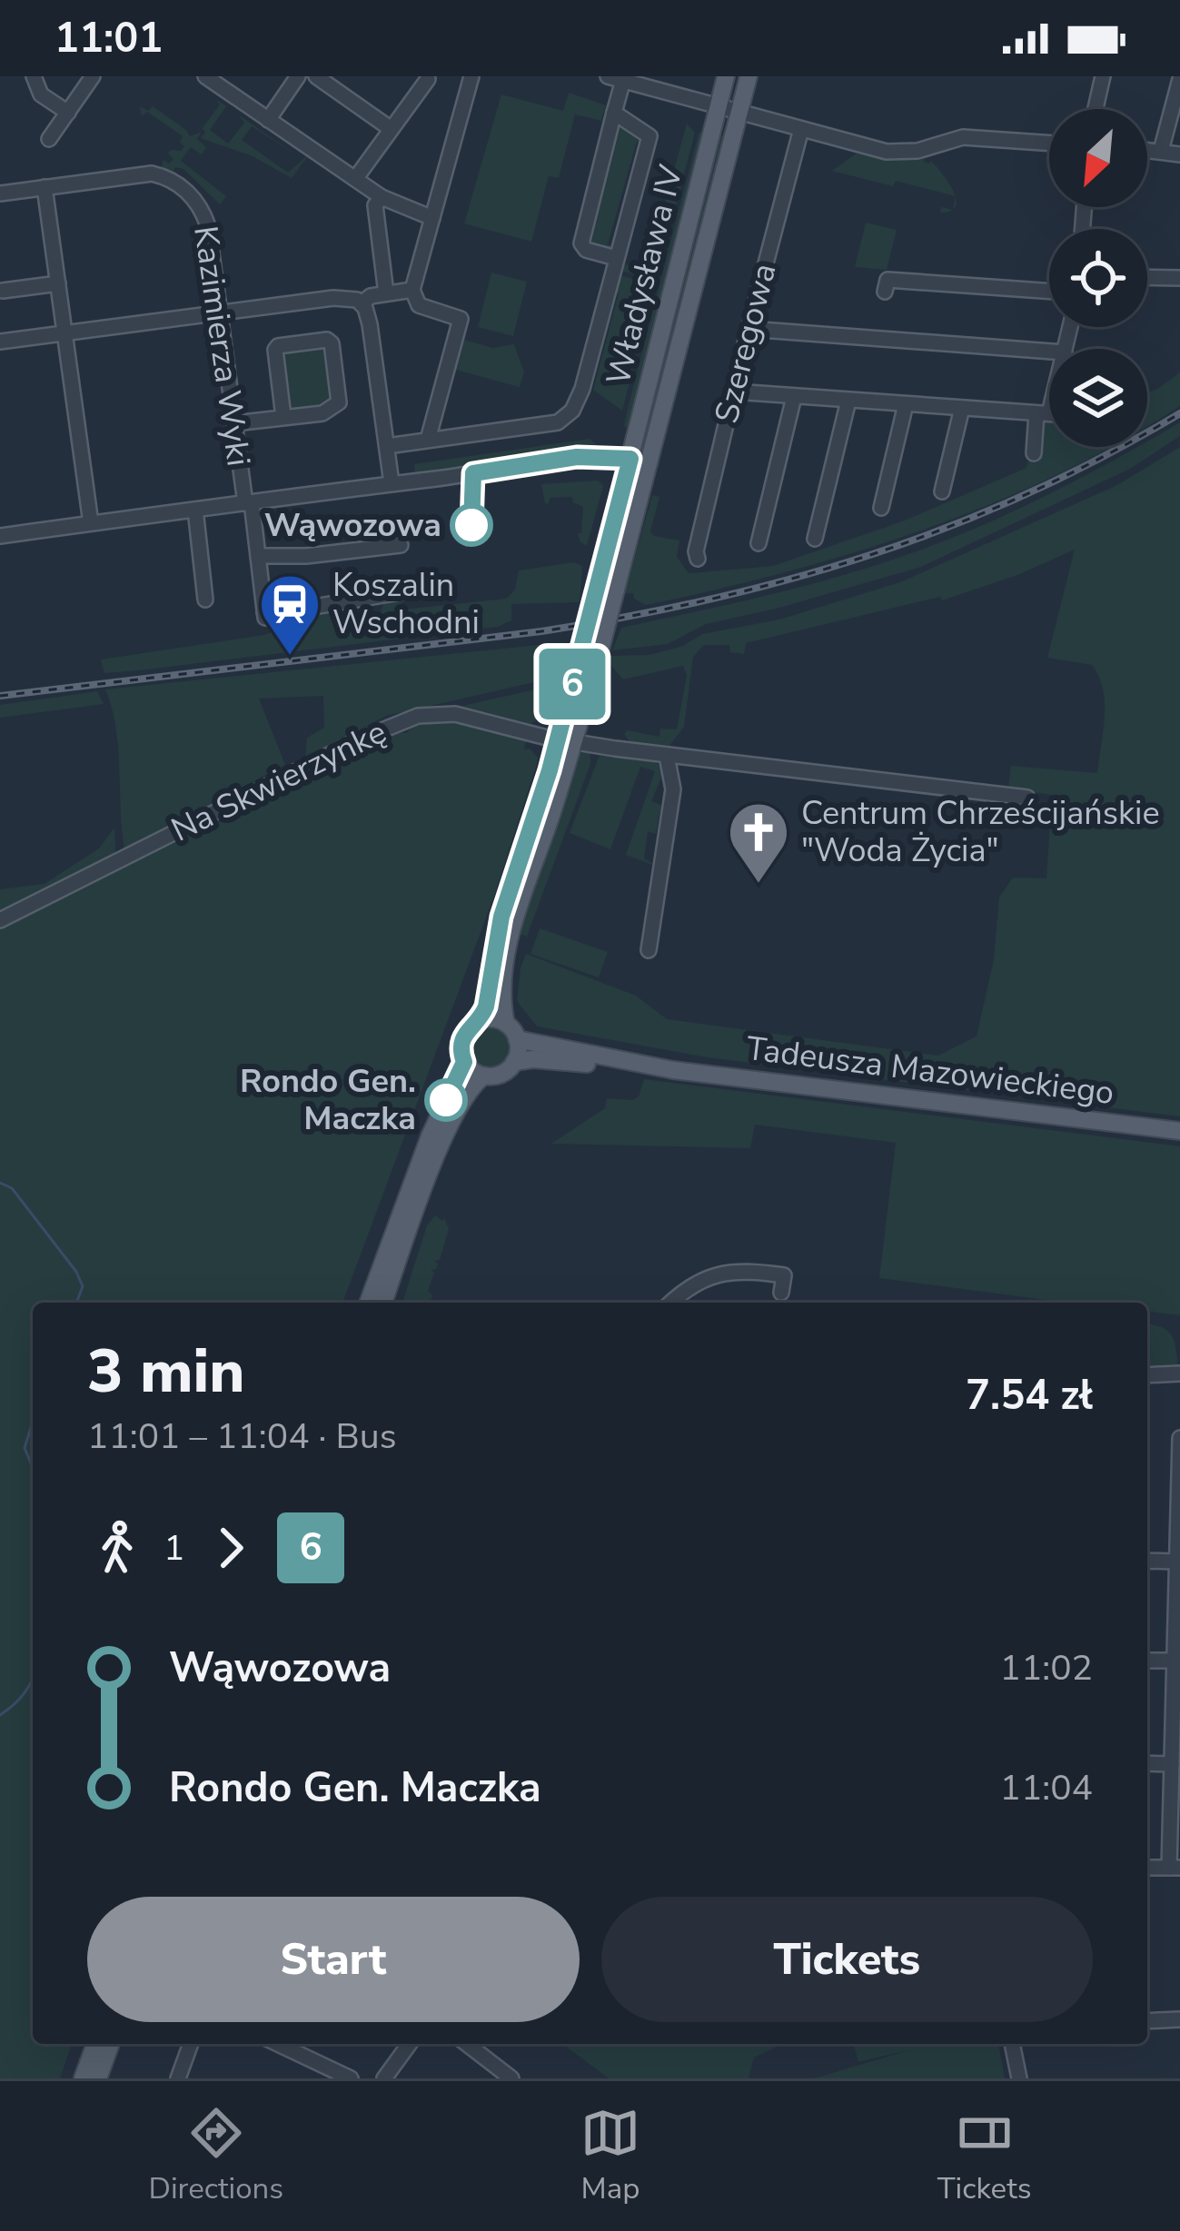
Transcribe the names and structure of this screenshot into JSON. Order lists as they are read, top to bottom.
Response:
{
  "streets": {
    "main road": ["Władysława IV", "Tadeusza Mazowieckiego"],
    "street": ["Szeregowa", "Kazimierza Wyki", "Na Skwierzynkę"]
  },
  "crossings": [
    ["Władysława IV", "Na Skwierzynkę"],
    ["Władysława IV", "Tadeusza Mazowieckiego"]
  ],
  "places": {
    "other": ["Wąwozowa", "Rondo Gen. Maczka"],
    "station": ["Koszalin Wschodni"],
    "church": ["Centrum Chrześcijańskie \"Woda Życia\""]
  },
  "lines": ["bus line 6"],
  "north": "bottom left",
  "page": {
    "status": "11:01",
    "on_map": "6",
    "heading": ["3 min", "11:01 – 11:04 · Bus", "7.54 zł"],
    "legs": ["1", "6"],
    "list": [
      {
        "name": "Wąwozowa",
        "value": "11:02"
      },
      {
        "name": "Rondo Gen. Maczka",
        "value": "11:04"
      }
    ],
    "buttons": ["Start", "Tickets"],
    "tabs": ["Directions", "Map", "Tickets"]
  }
}
